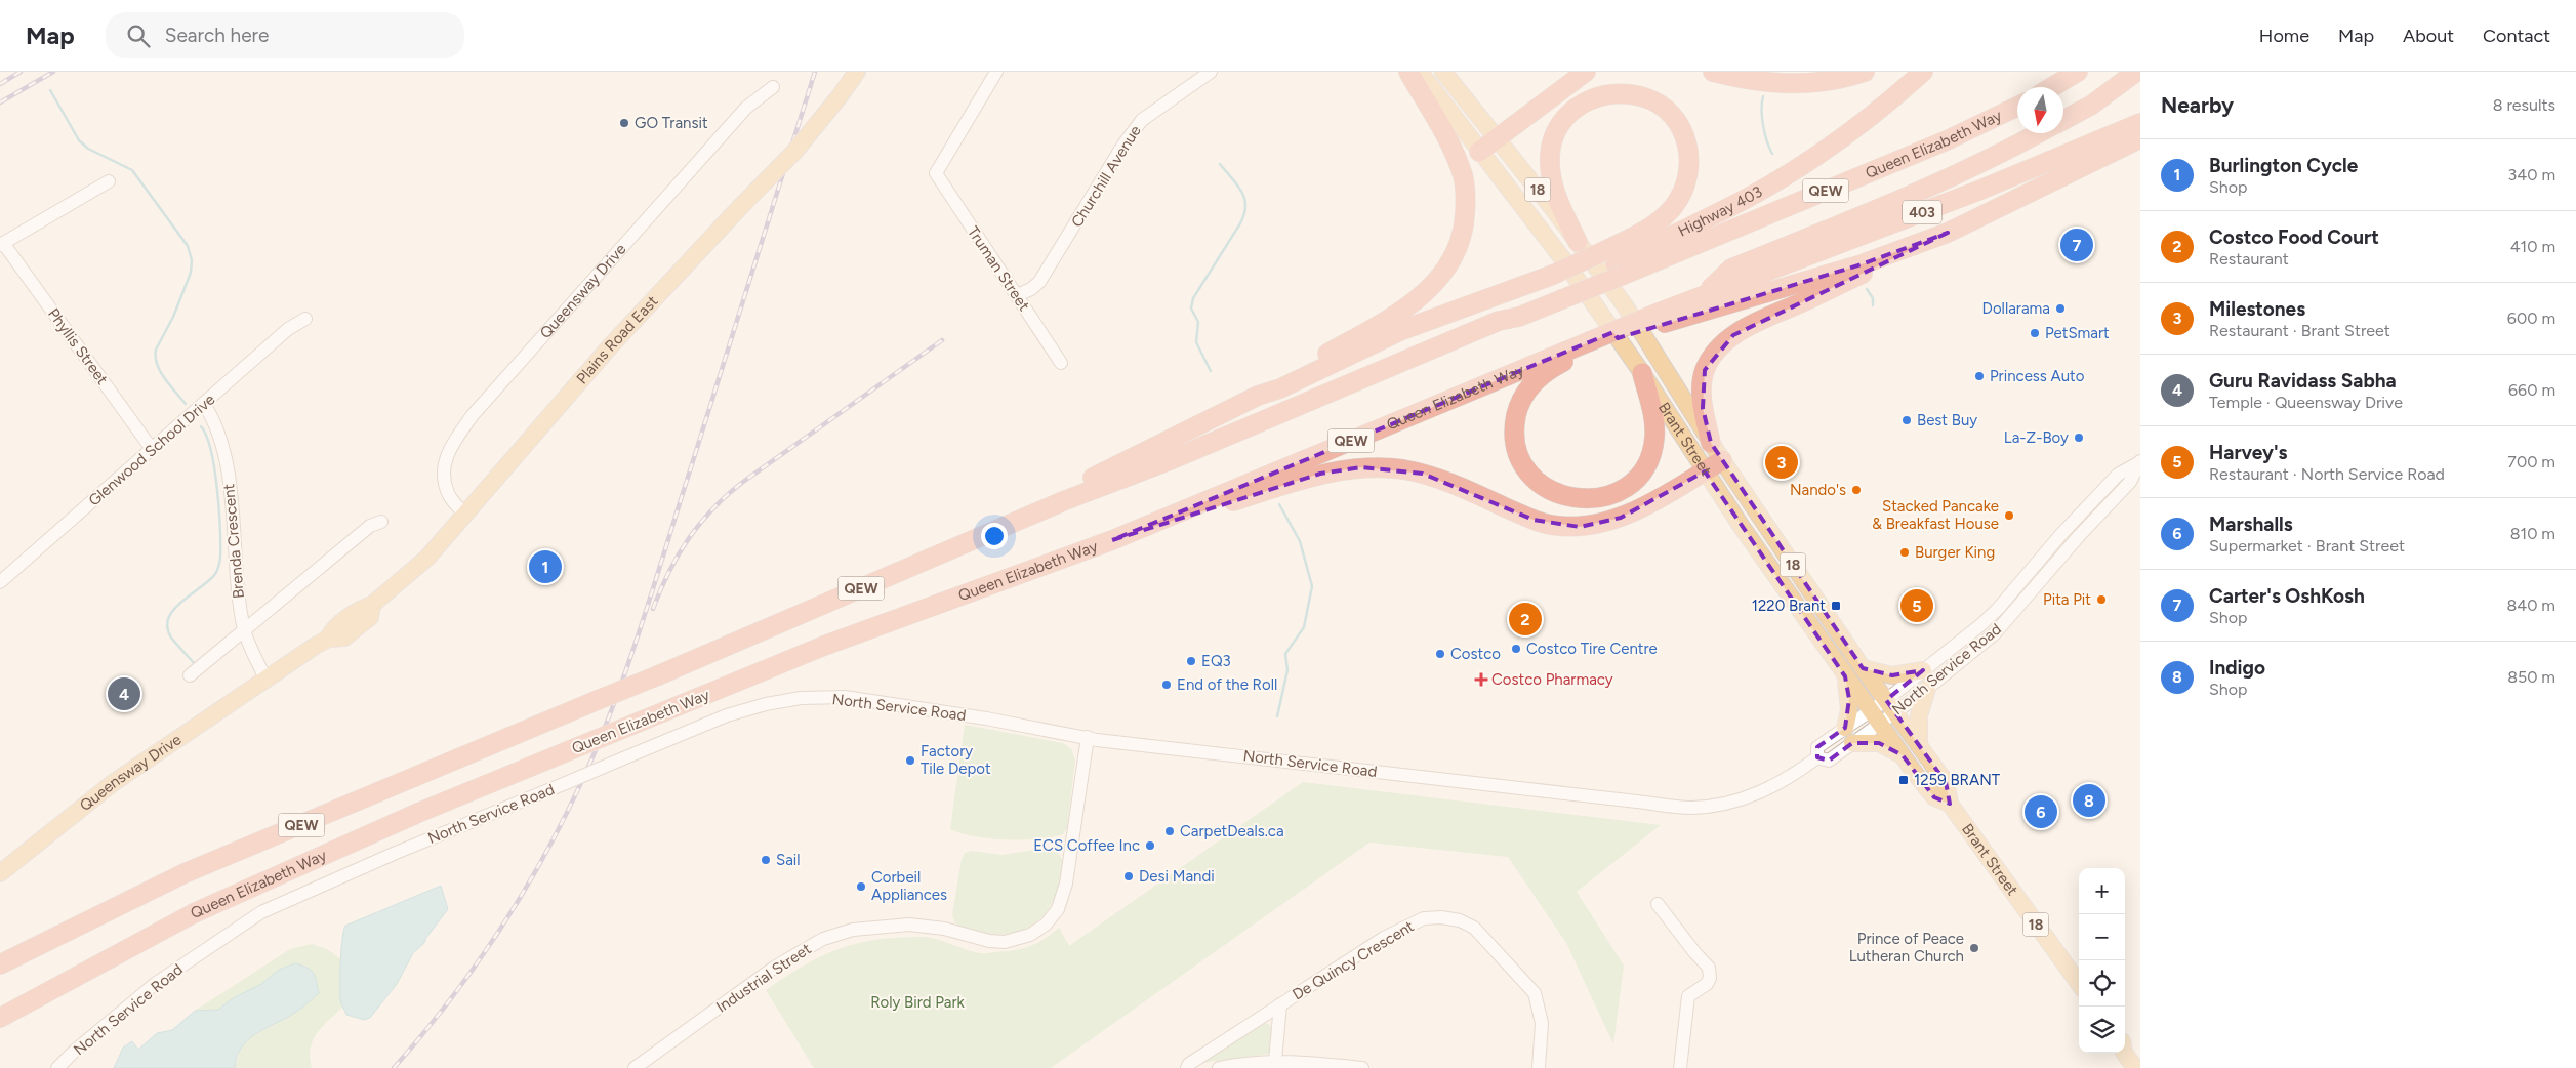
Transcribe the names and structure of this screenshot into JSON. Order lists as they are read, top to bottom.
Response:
{
  "streets": {
    "highway": [
      "Queen Elizabeth Way",
      "QEW",
      "Highway 403",
      "403"
    ],
    "main road": [
      "18",
      "Queensway Drive",
      "Plains Road East",
      "Brant Street"
    ],
    "street": [
      "Churchill Avenue",
      "Truman Street",
      "Phyllis Street",
      "Glenwood School Drive",
      "Brenda Crescent",
      "North Service Road",
      "De Quincy Crescent",
      "Industrial Street"
    ]
  },
  "crossings": [
    ["Queen Elizabeth Way", "Highway 403"],
    ["Queen Elizabeth Way", "403"],
    ["Churchill Avenue", "Truman Street"],
    ["Queensway Drive", "Plains Road East"],
    ["Queensway Drive", "Brenda Crescent"],
    ["Plains Road East", "Brenda Crescent"],
    ["Phyllis Street", "Glenwood School Drive"],
    ["Brant Street", "North Service Road"],
    ["Glenwood School Drive", "Brenda Crescent"],
    ["North Service Road", "Industrial Street"]
  ],
  "parks": ["Roly Bird Park"],
  "places": {
    "other": [
      "GO Transit",
      "Dollarama",
      "PetSmart",
      "Princess Auto",
      "Best Buy",
      "La-Z-Boy",
      "Nando's",
      "Stacked Pancake & Breakfast House",
      "Burger King",
      "Pita Pit",
      "Costco Tire Centre",
      "Costco",
      "EQ3",
      "End of the Roll",
      "Factory Tile Depot",
      "CarpetDeals.ca",
      "ECS Coffee Inc",
      "Sail",
      "Desi Mandi",
      "Corbeil Appliances",
      "Prince of Peace Lutheran Church"
    ],
    "transit": ["1220 Brant", "1259 BRANT"],
    "health": ["Costco Pharmacy"]
  },
  "north": "bottom",
  "page": {
    "header": "Map",
    "search": "Search here",
    "nav": [
      "Home",
      "Map",
      "About",
      "Contact"
    ],
    "heading": ["Nearby", "8 results"],
    "list": [
      {
        "mark": "1",
        "name": "Burlington Cycle",
        "note": "Shop",
        "value": "340 m"
      },
      {
        "mark": "2",
        "name": "Costco Food Court",
        "note": "Restaurant",
        "value": "410 m"
      },
      {
        "mark": "3",
        "name": "Milestones",
        "note": "Restaurant · Brant Street",
        "value": "600 m"
      },
      {
        "mark": "4",
        "name": "Guru Ravidass Sabha",
        "note": "Temple · Queensway Drive",
        "value": "660 m"
      },
      {
        "mark": "5",
        "name": "Harvey's",
        "note": "Restaurant · North Service Road",
        "value": "700 m"
      },
      {
        "mark": "6",
        "name": "Marshalls",
        "note": "Supermarket · Brant Street",
        "value": "810 m"
      },
      {
        "mark": "7",
        "name": "Carter's OshKosh",
        "note": "Shop",
        "value": "840 m"
      },
      {
        "mark": "8",
        "name": "Indigo",
        "note": "Shop",
        "value": "850 m"
      }
    ],
    "pins": [
      "7",
      "3",
      "1",
      "5",
      "2",
      "4",
      "8",
      "6"
    ],
    "map_buttons": ["+", "−"]
  }
}
